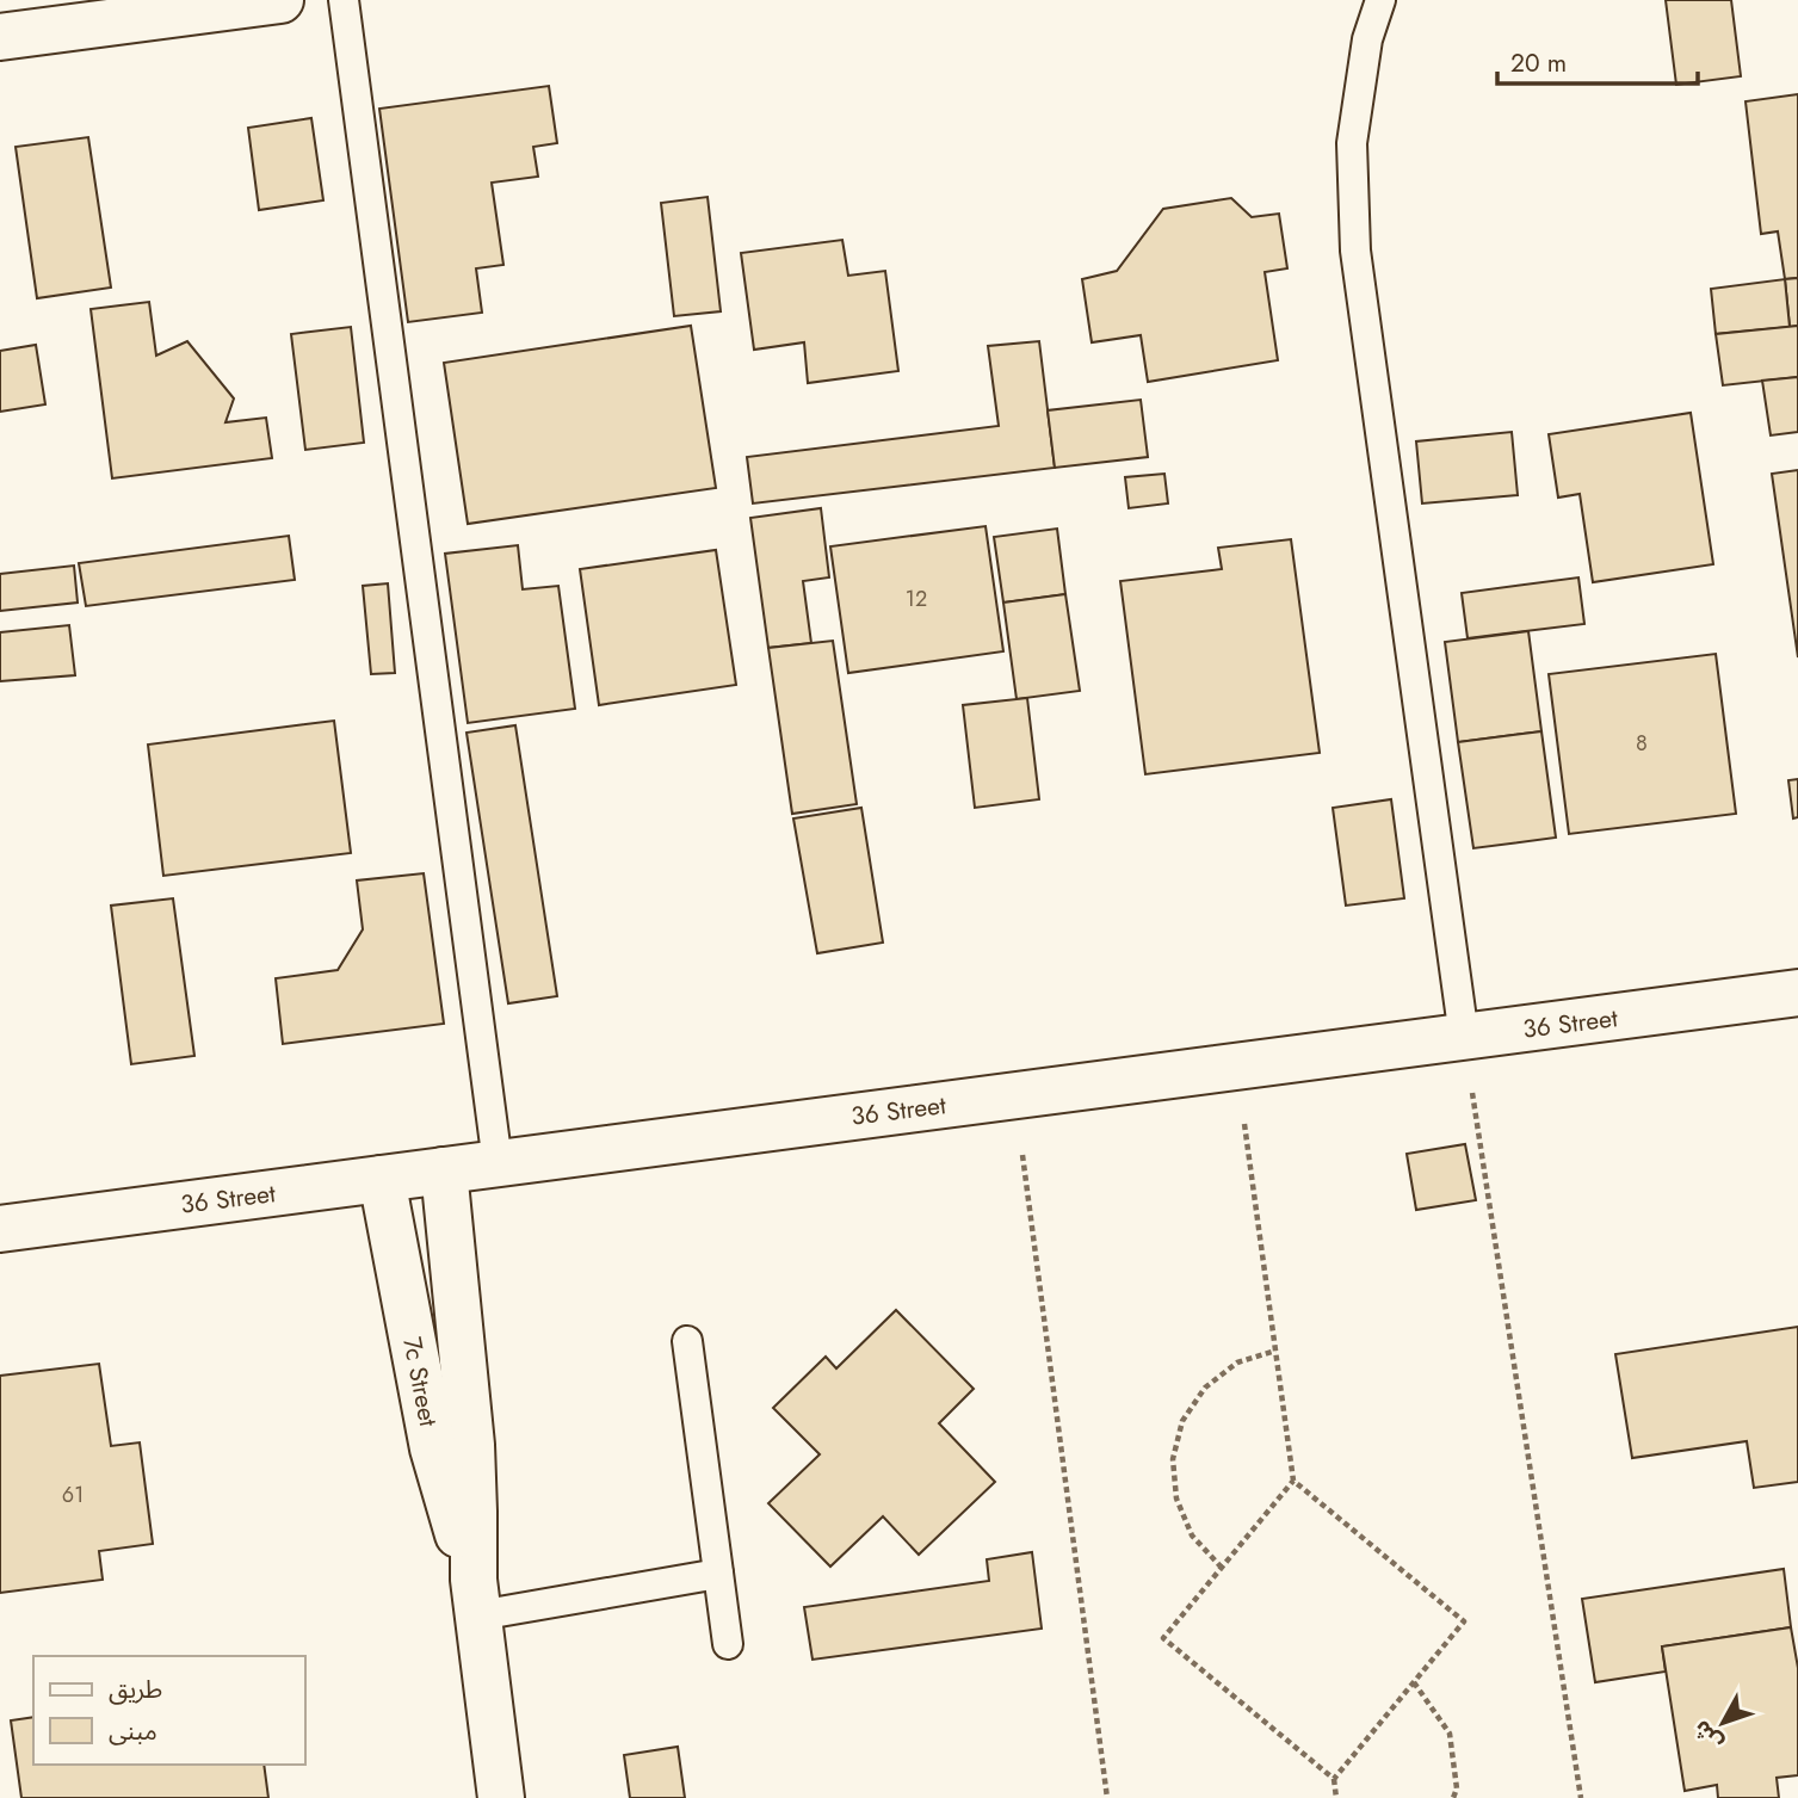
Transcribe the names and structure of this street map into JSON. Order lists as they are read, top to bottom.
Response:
{
  "streets": {
    "street": ["36 Street", "7c Street"]
  },
  "crossings": [
    ["36 Street", "7c Street"]
  ],
  "house_numbers": ["12", "8", "61"],
  "legend": ["طريق", "مبنى"],
  "scale_bar": "20 m",
  "north": "bottom left"
}
